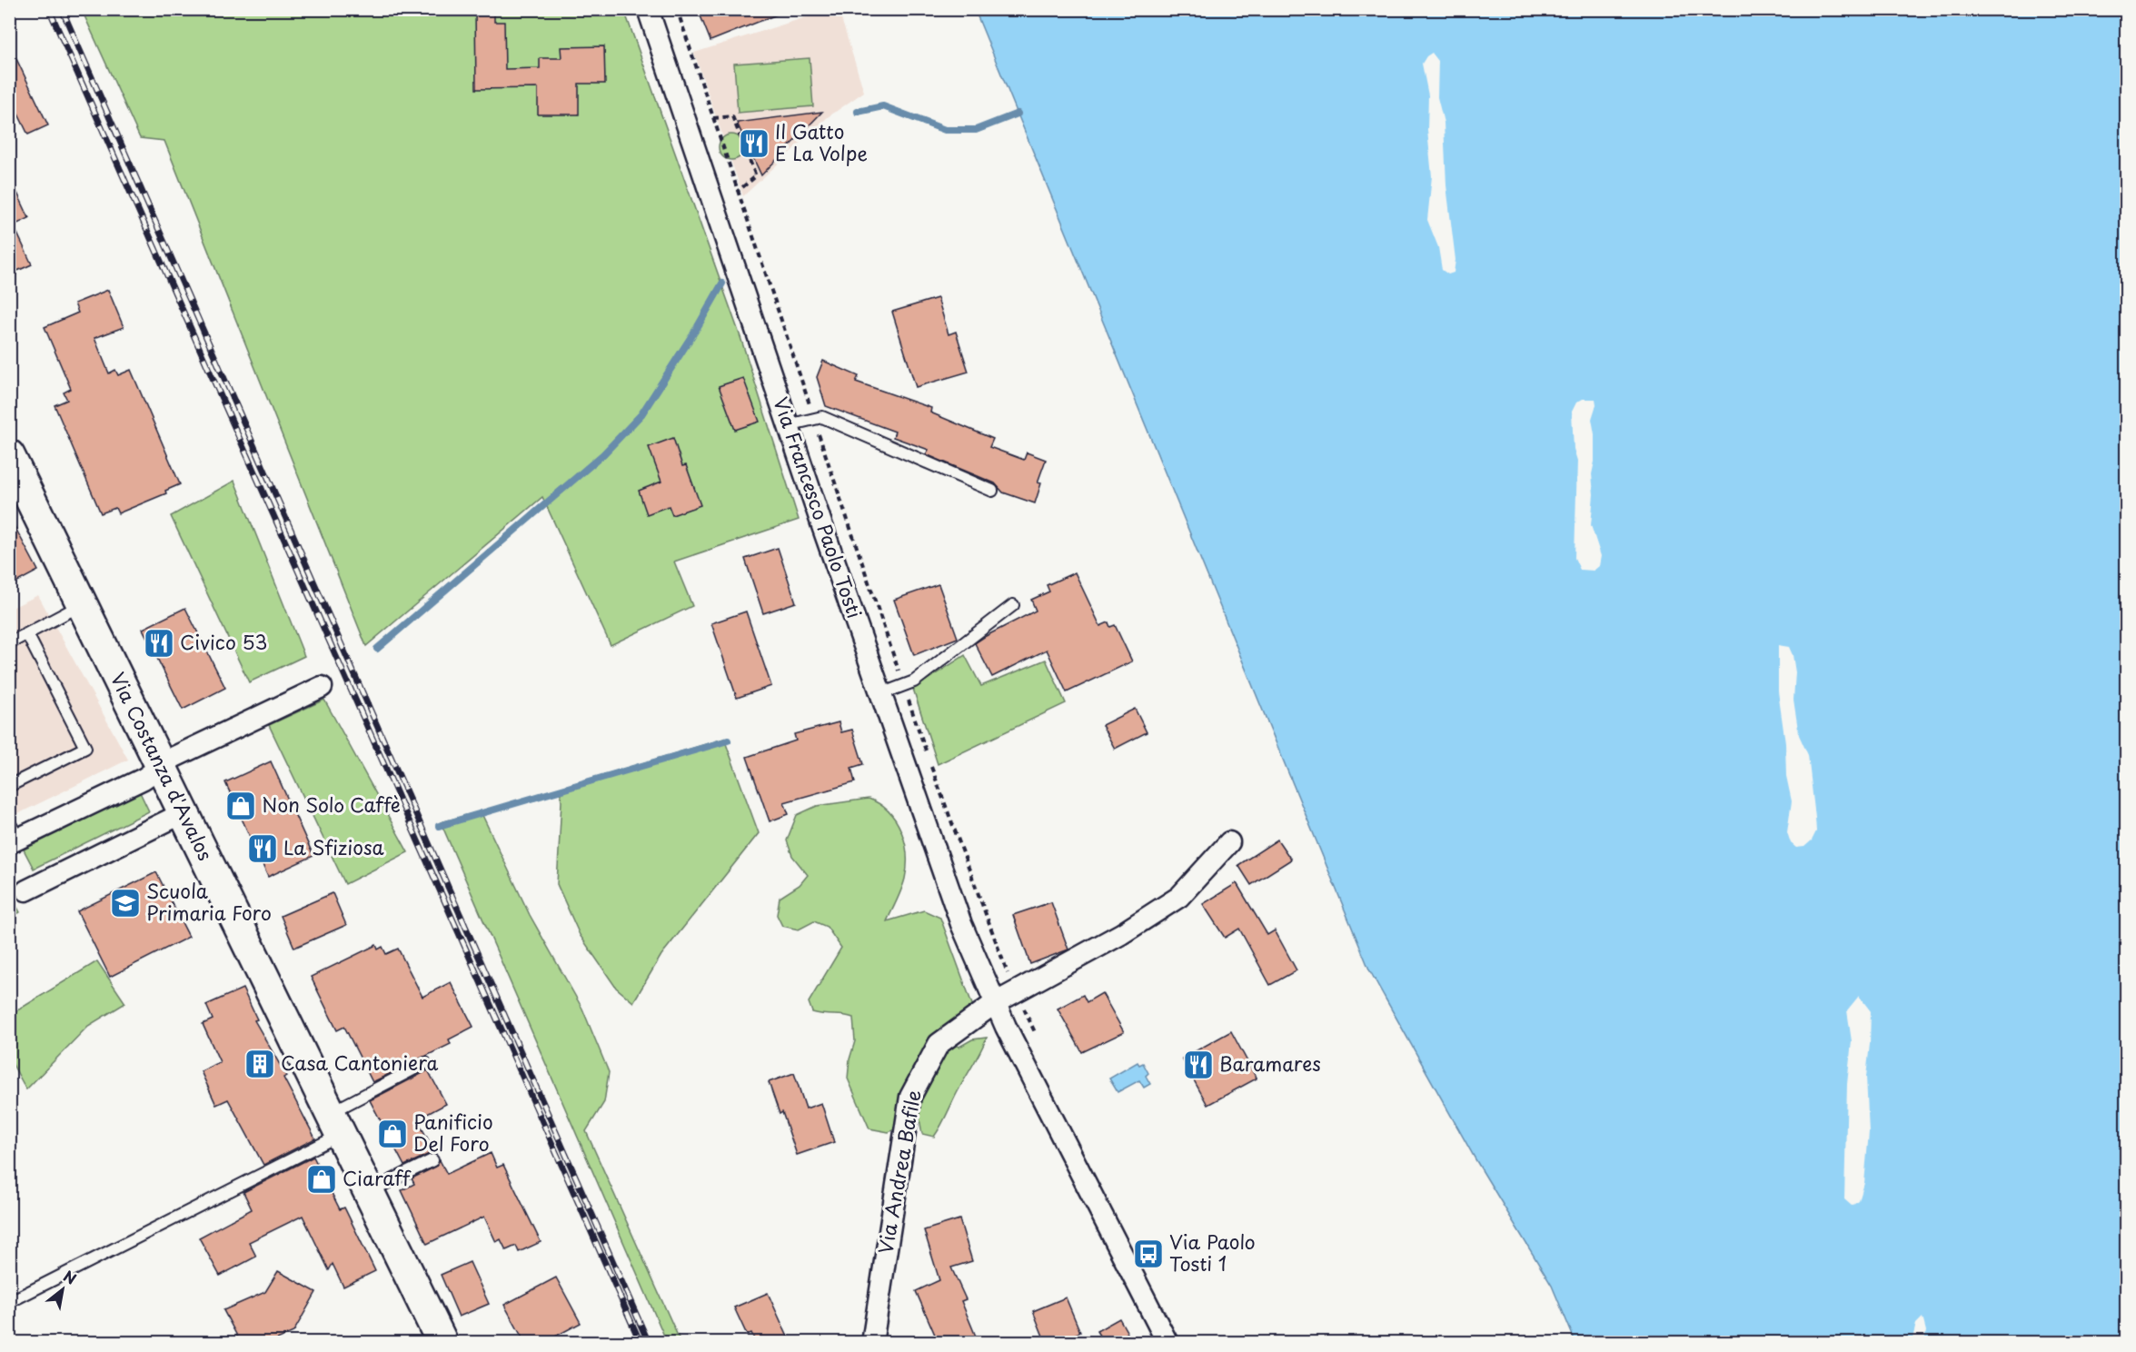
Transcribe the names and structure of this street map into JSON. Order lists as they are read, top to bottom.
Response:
{
  "streets": {
    "main road": ["Via Costanza d'Avalos"],
    "street": ["Via Francesco Paolo Tosti", "Via Andrea Bafile"]
  },
  "crossings": [
    ["Via Francesco Paolo Tosti", "Via Andrea Bafile"]
  ],
  "places": {
    "restaurant": [
      "Il Gatto E La Volpe",
      "Civico 53",
      "La Sfiziosa",
      "Baramares"
    ],
    "shop": ["Non Solo Caffè", "Panificio Del Foro", "Ciaraff"],
    "school or university": ["Scuola Primaria Foro"],
    "building": ["Casa Cantoniera"],
    "bus stop": ["Via Paolo Tosti 1"]
  },
  "north": "top right"
}
